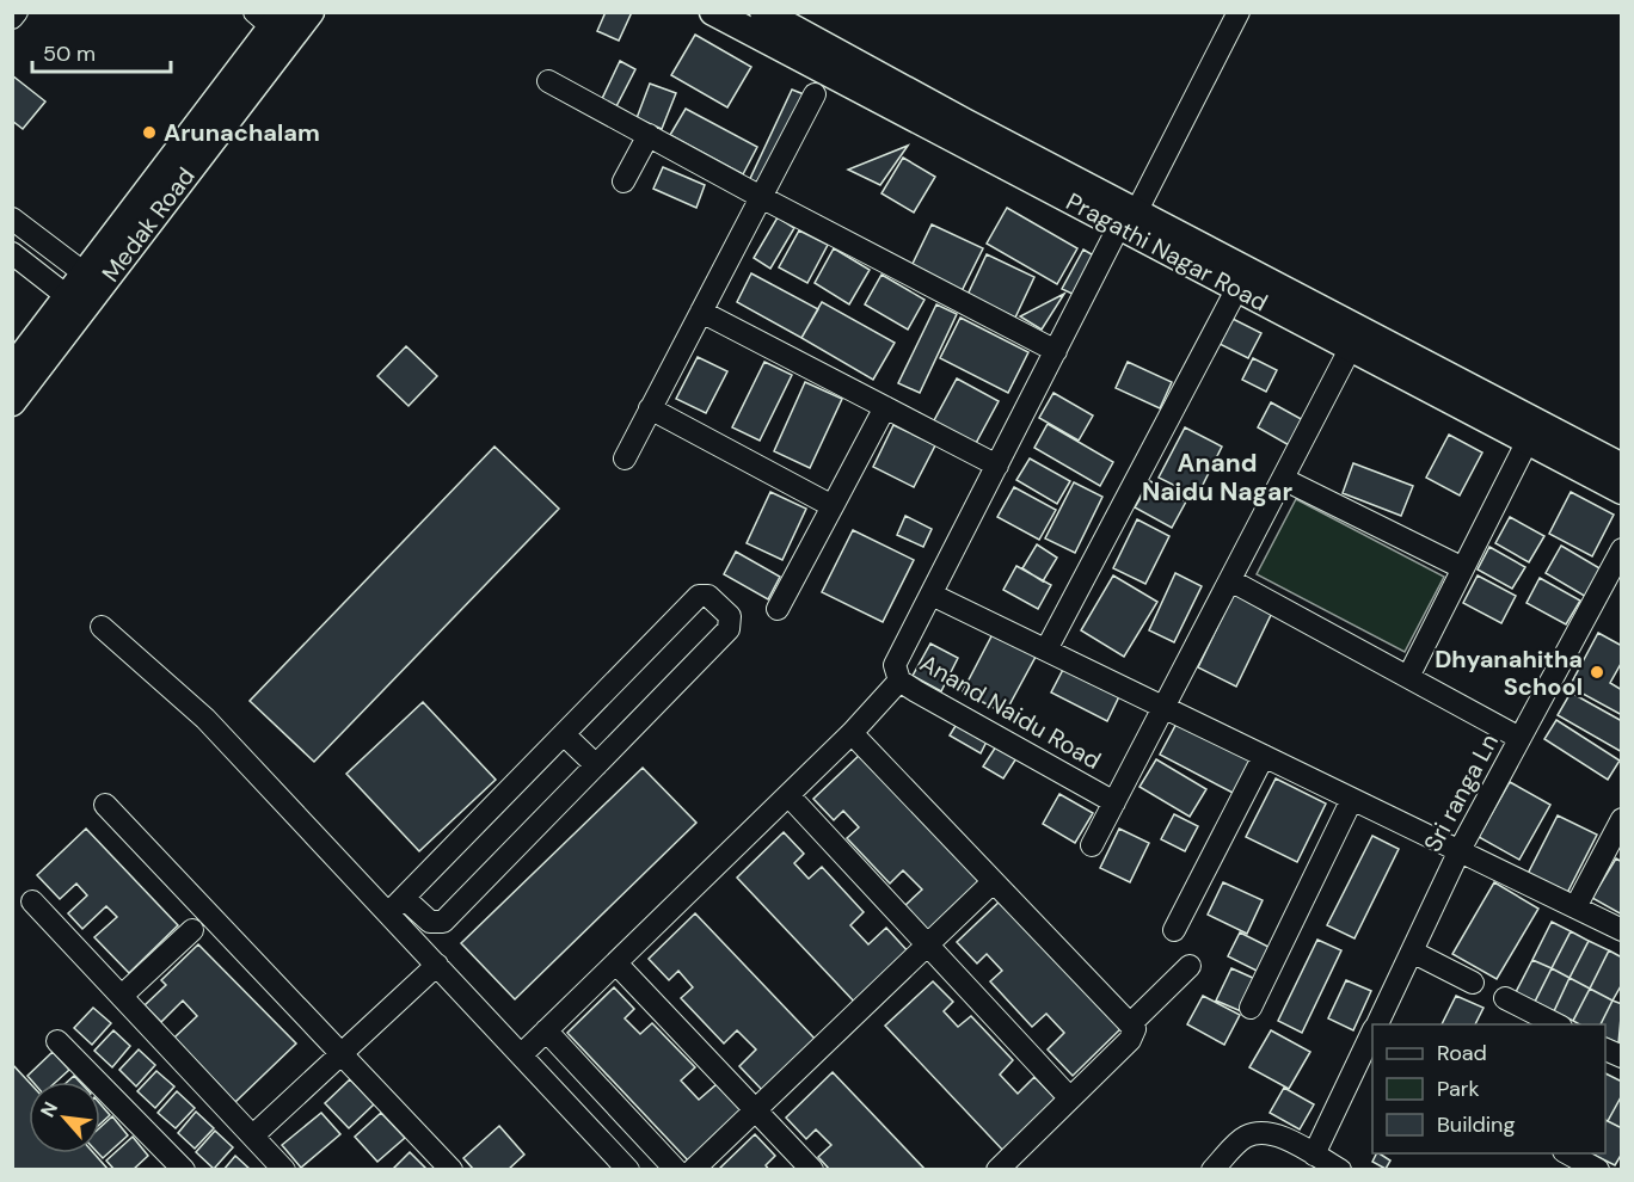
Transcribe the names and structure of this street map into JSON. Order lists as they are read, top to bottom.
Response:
{
  "streets": {
    "main road": ["Medak Road", "Pragathi Nagar Road"],
    "street": ["Anand Naidu Road", "Sri ranga Ln"]
  },
  "crossings": [
    ["Pragathi Nagar Road", "Anand Naidu Road"]
  ],
  "districts": ["Anand Naidu Nagar"],
  "places": ["Arunachalam", "Dhyanahitha School"],
  "legend": ["Road", "Park", "Building"],
  "scale_bar": "50 m",
  "north": "top left"
}
